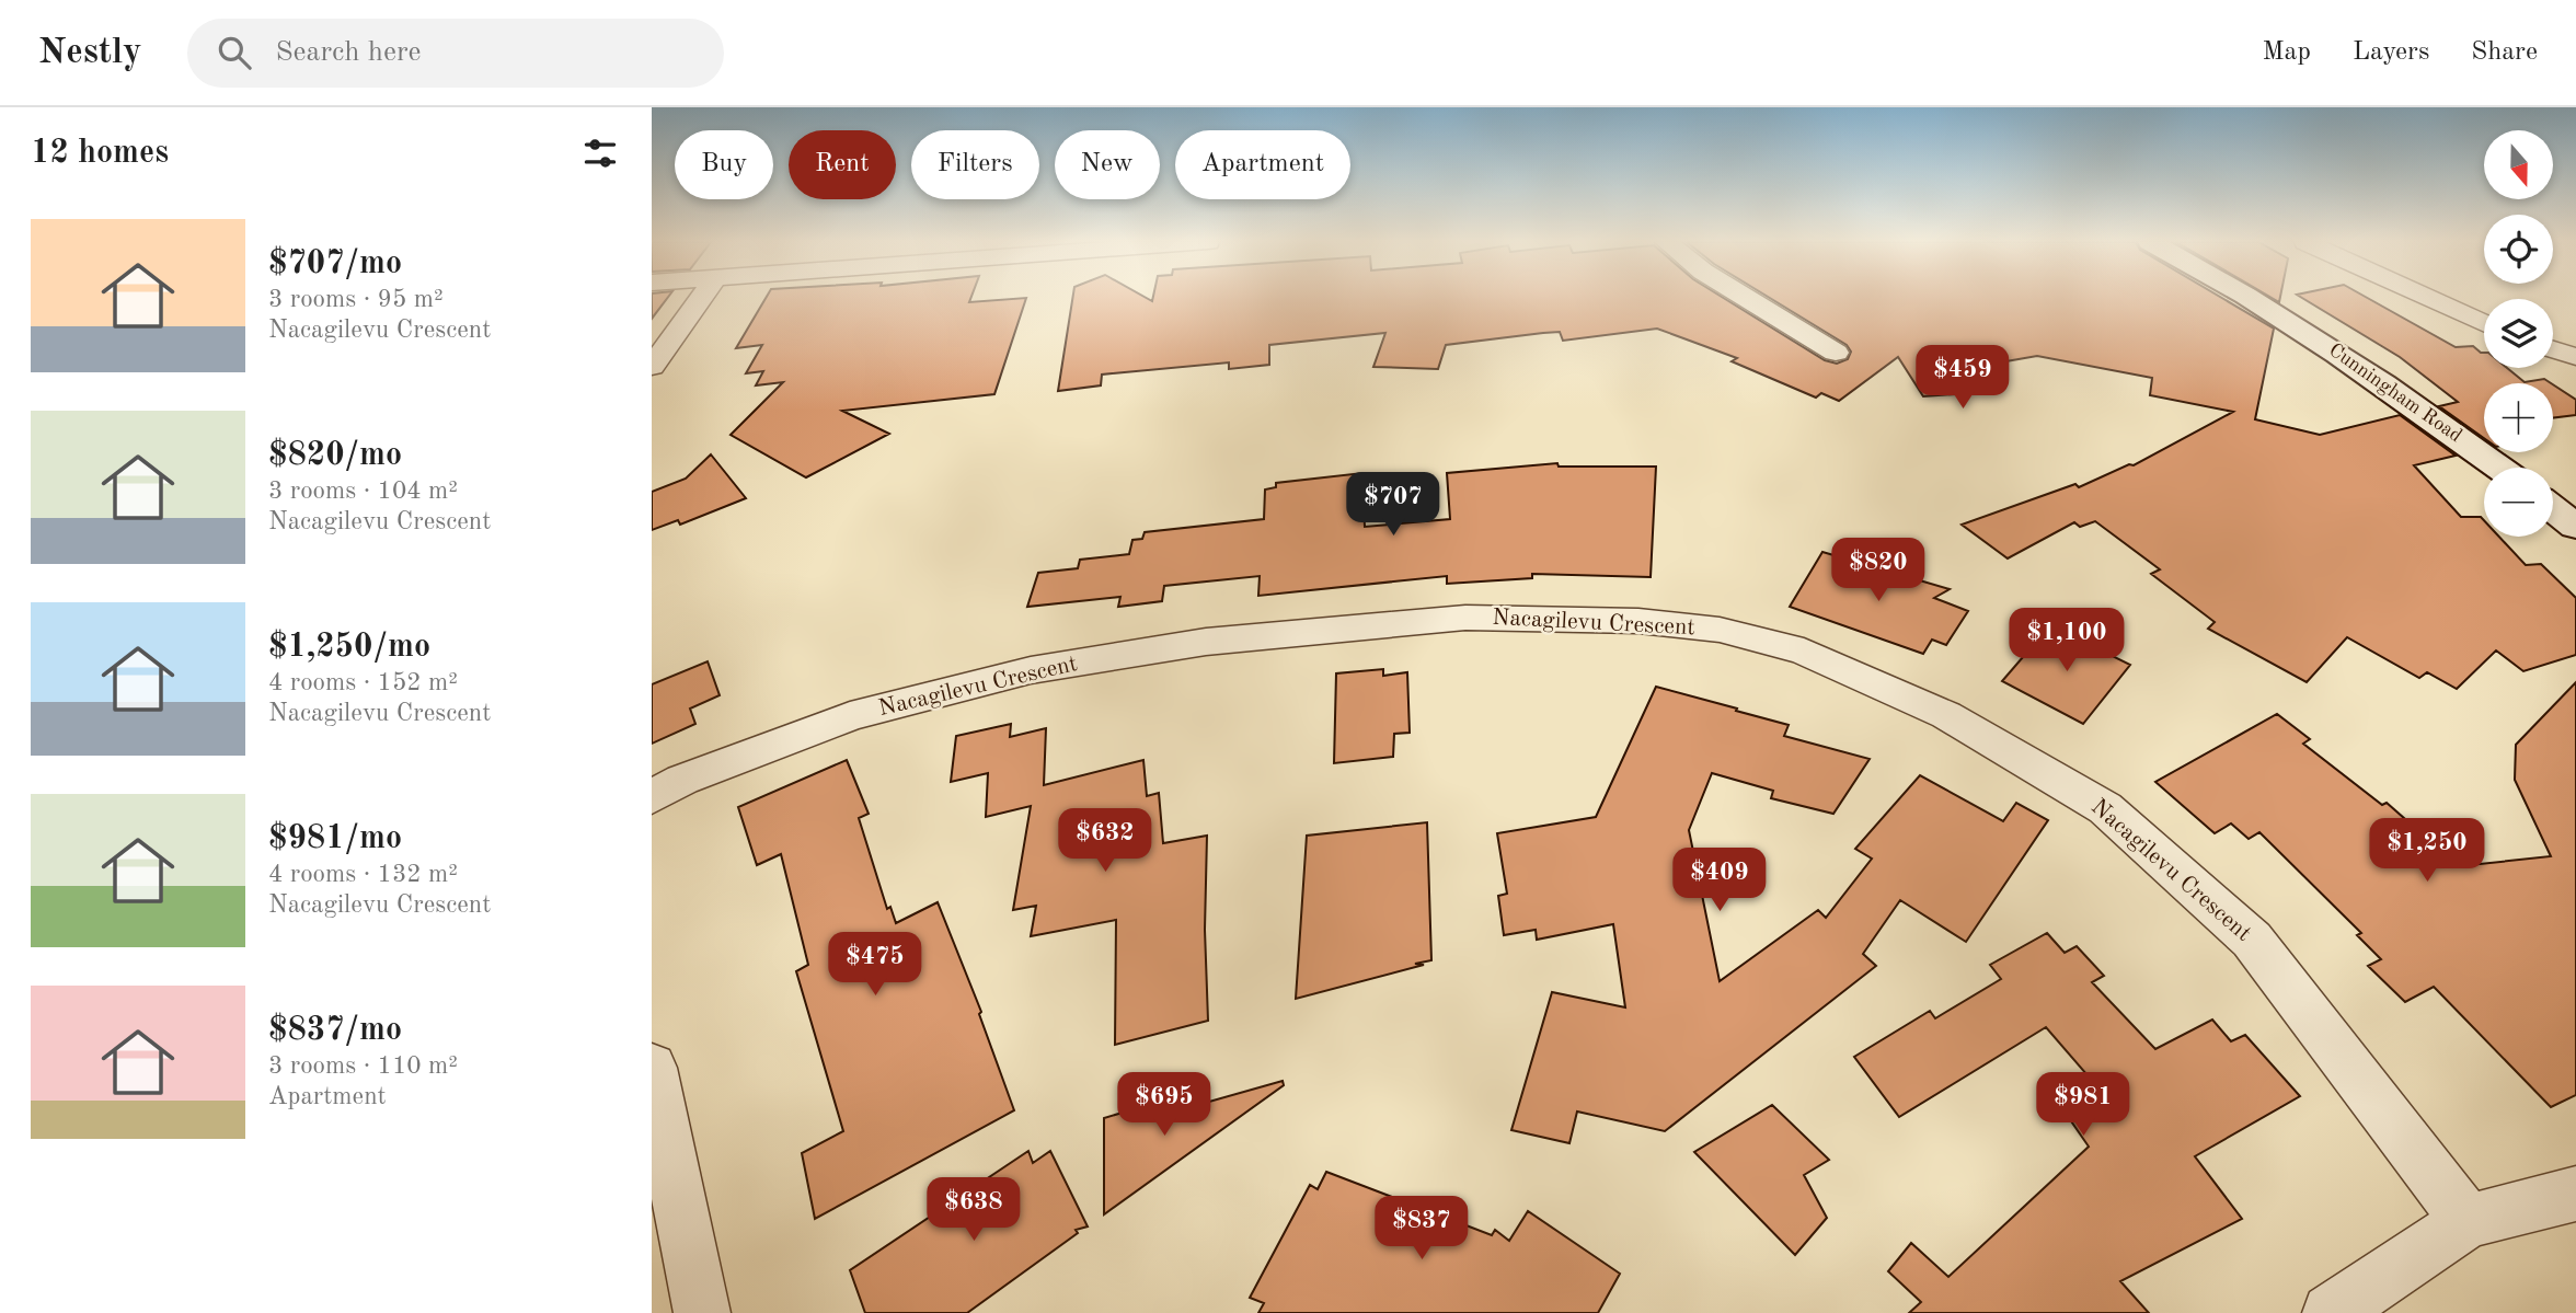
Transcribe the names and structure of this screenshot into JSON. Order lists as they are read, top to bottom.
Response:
{
  "streets": {
    "main road": ["Cunningham Road"],
    "street": ["Nacagilevu Crescent"]
  },
  "north": "bottom",
  "page": {
    "header": "Nestly",
    "search": "Search here",
    "nav": ["Map", "Layers", "Share"],
    "heading": "12 homes",
    "map_buttons": ["+", "−"],
    "chip": [
      "Buy",
      "Rent",
      "Filters",
      "New",
      "Apartment"
    ],
    "list": [
      {
        "name": "$707/mo",
        "note": "3 rooms · 95 m² · Nacagilevu Crescent"
      },
      {
        "name": "$820/mo",
        "note": "3 rooms · 104 m² · Nacagilevu Crescent"
      },
      {
        "name": "$1,250/mo",
        "note": "4 rooms · 152 m² · Nacagilevu Crescent"
      },
      {
        "name": "$981/mo",
        "note": "4 rooms · 132 m² · Nacagilevu Crescent"
      },
      {
        "name": "$837/mo",
        "note": "3 rooms · 110 m² · Apartment"
      }
    ],
    "price": [
      "$459",
      "$707",
      "$820",
      "$1,100",
      "$632",
      "$1,250",
      "$409",
      "$475",
      "$695",
      "$981",
      "$638",
      "$837"
    ]
  }
}
